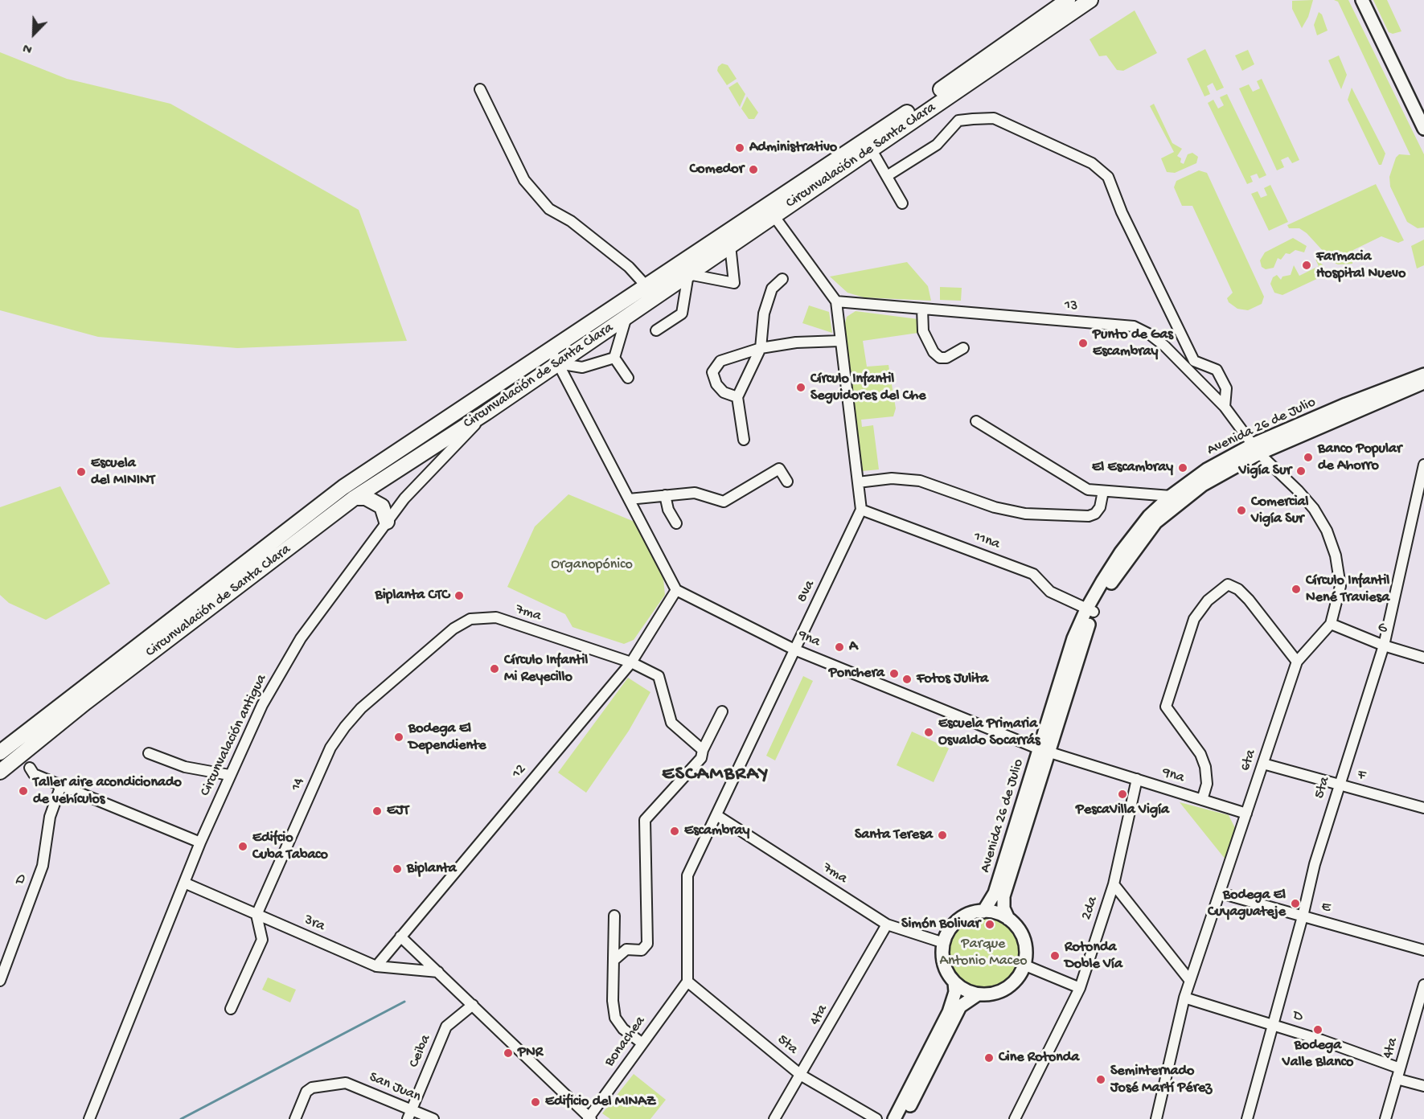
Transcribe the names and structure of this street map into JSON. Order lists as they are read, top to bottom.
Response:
{
  "streets": {
    "highway": ["Circunvalación de Santa Clara"],
    "main road": ["Avenida 26 de Julio"],
    "street": [
      "13",
      "11na",
      "8va",
      "7ma",
      "G",
      "9na",
      "Circunvalación antigua",
      "6ta",
      "12",
      "F",
      "14",
      "5ta",
      "D",
      "E",
      "2da",
      "3ra",
      "4ta",
      "Bonachea",
      "Ceiba",
      "San Juan"
    ]
  },
  "crossings": [
    ["Circunvalación de Santa Clara", "Circunvalación antigua"],
    ["13", "Avenida 26 de Julio"],
    ["13", "6ta"],
    ["Avenida 26 de Julio", "11na"],
    ["Avenida 26 de Julio", "7ma"],
    ["Avenida 26 de Julio", "9na"],
    ["Avenida 26 de Julio", "6ta"],
    ["11na", "8va"],
    ["8va", "7ma"],
    ["8va", "9na"],
    ["8va", "5ta"],
    ["8va", "Bonachea"],
    ["7ma", "12"],
    ["7ma", "14"],
    ["7ma", "4ta"],
    ["G", "6ta"],
    ["G", "5ta"],
    ["9na", "6ta"],
    ["9na", "12"],
    ["9na", "2da"],
    ["Circunvalación antigua", "3ra"],
    ["6ta", "F"],
    ["6ta", "D"],
    ["6ta", "E"],
    ["12", "3ra"],
    ["F", "5ta"],
    ["14", "3ra"],
    ["5ta", "D"],
    ["5ta", "E"],
    ["5ta", "4ta"],
    ["5ta", "Bonachea"],
    ["D", "4ta"],
    ["Ceiba", "San Juan"]
  ],
  "districts": ["ESCAMBRAY"],
  "parks": ["Organopónico", "Parque Antonio Maceo"],
  "places": [
    "Administrativo",
    "Comedor",
    "Farmacia Hospital Nuevo",
    "Punto de Gas Escambray",
    "Círculo Infantil Seguidores del Che",
    "Banco Popular de Ahorro",
    "El Escambray",
    "Vigía Sur",
    "Escuela del MININT",
    "Comercial Vigía Sur",
    "Círculo Infantil Nené Traviesa",
    "Biplanta CTC",
    "A",
    "Círculo Infantil Mi Reyecillo",
    "Ponchera",
    "Fotos Julita",
    "Escuela Primaria Osvaldo Socarrás",
    "Bodega El Dependiente",
    "Taller aire acondicionado de vehículos",
    "PescaVilla Vigía",
    "EJT",
    "Escambray",
    "Santa Teresa",
    "Edifcio Cuba Tabaco",
    "Biplanta",
    "Bodega El Cuyaguateje",
    "Simón Bolivar",
    "Rotonda Doble Vía",
    "Bodega Valle Blanco",
    "PNR",
    "Cine Rotonda",
    "Seminternado José Martí Pérez",
    "Edificio del MINAZ"
  ],
  "north": "bottom left"
}
